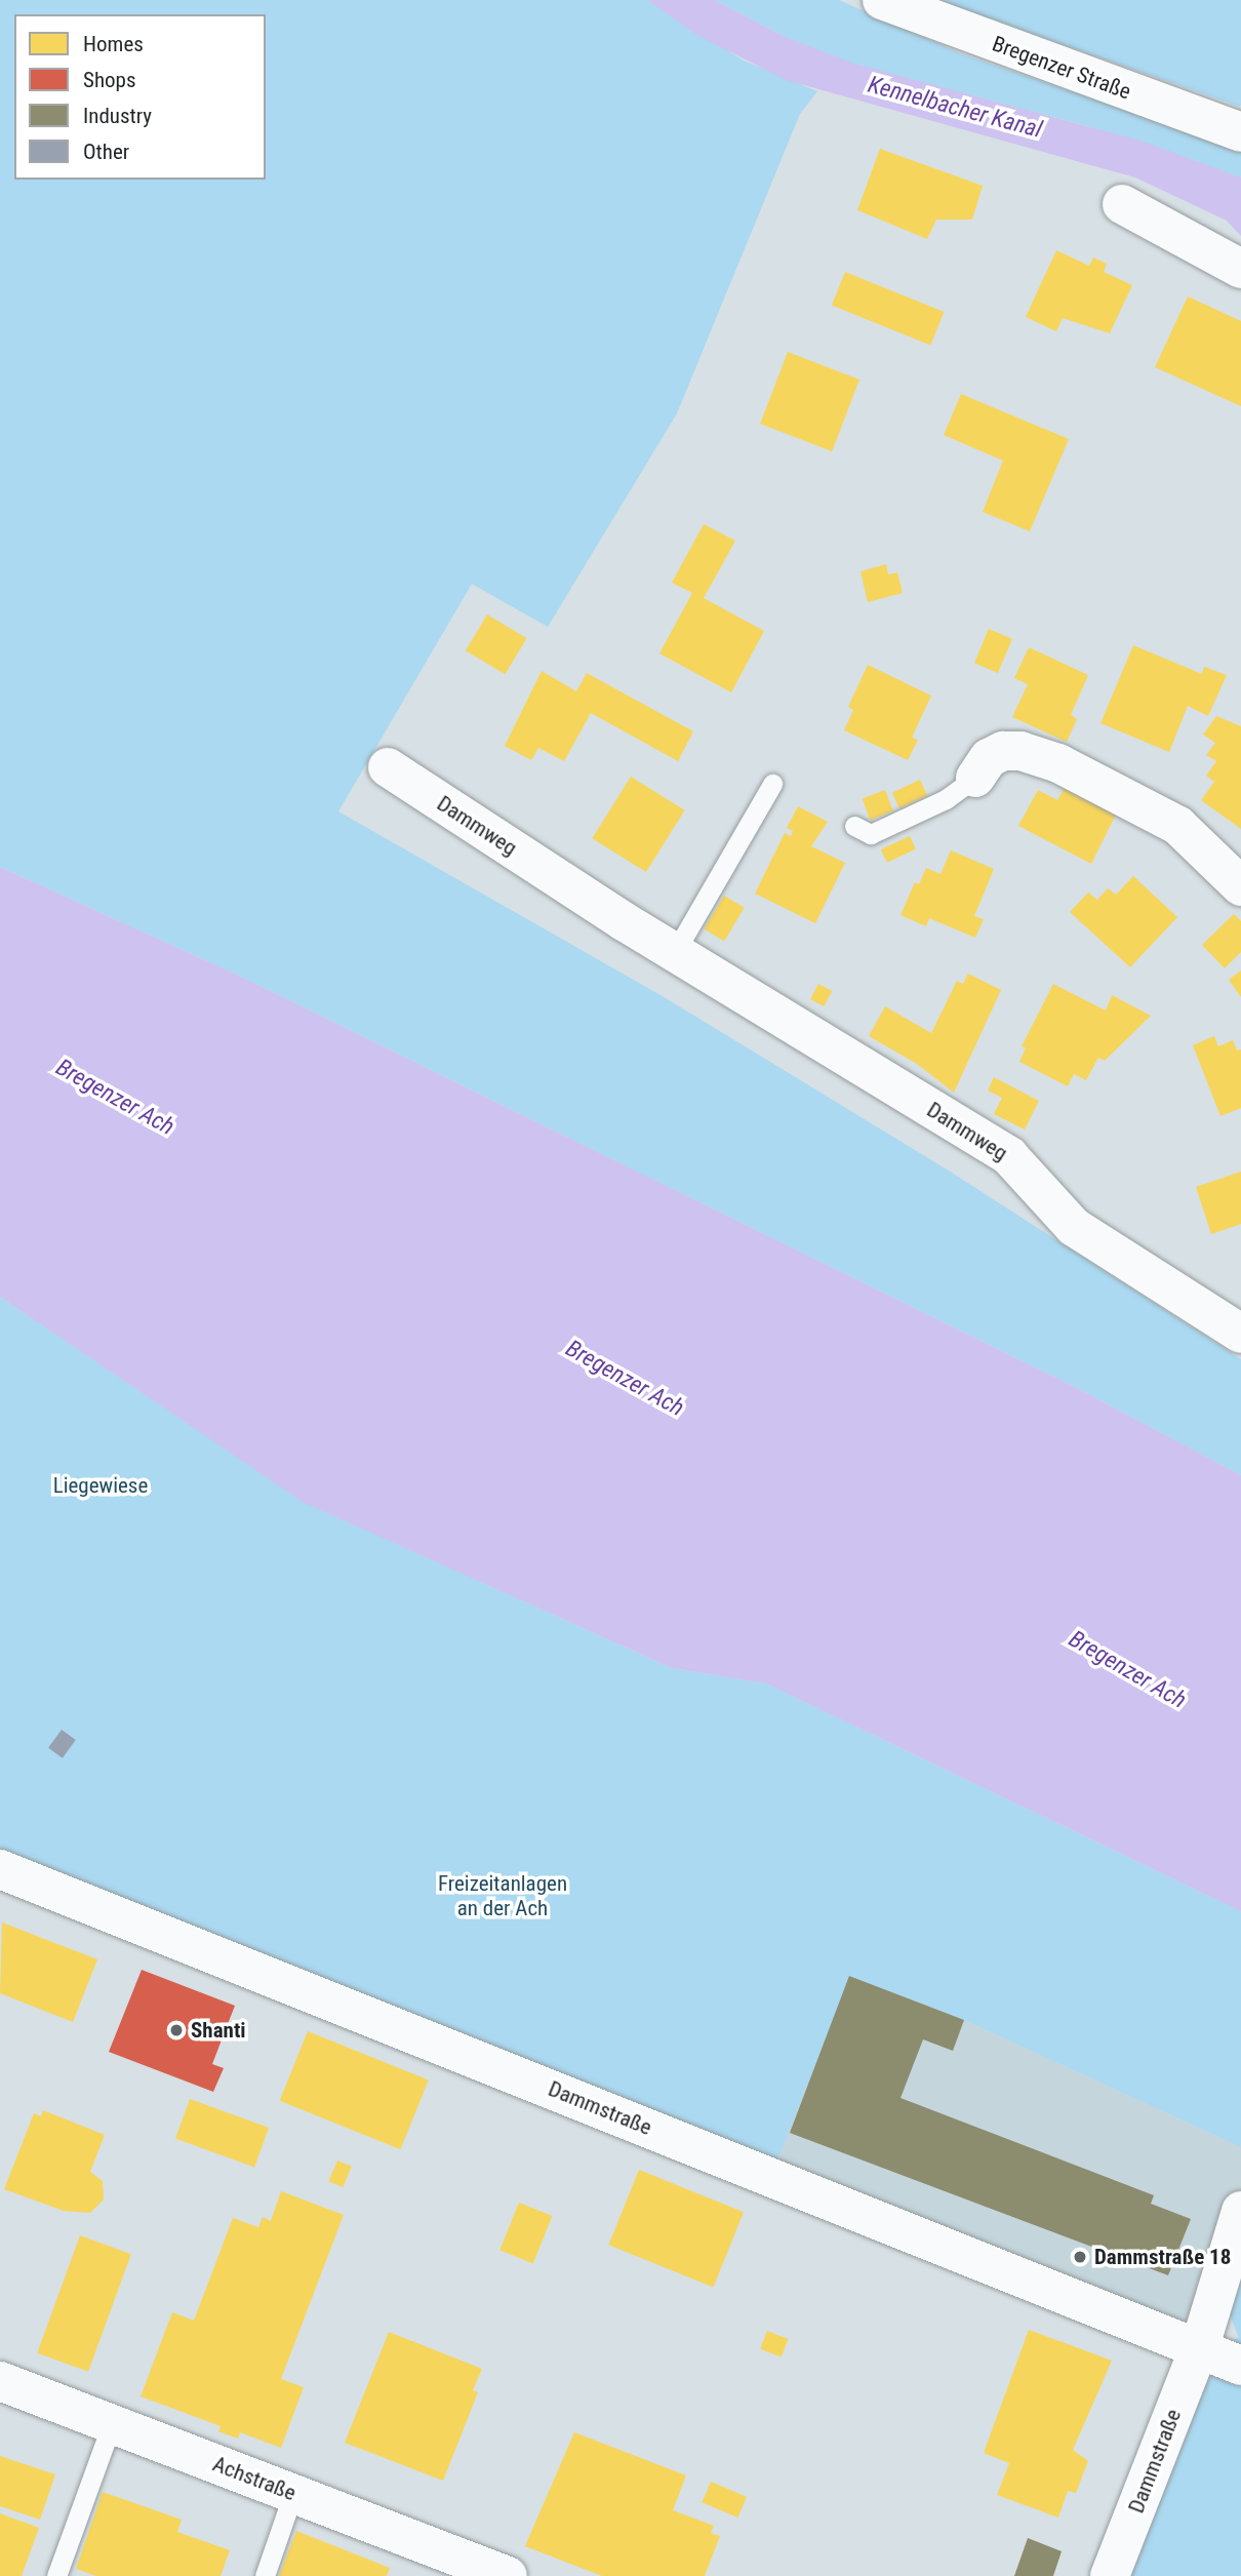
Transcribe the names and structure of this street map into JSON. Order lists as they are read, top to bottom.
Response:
{
  "streets": {
    "street": [
      "Bregenzer Straße",
      "Dammweg",
      "Dammstraße",
      "Achstraße"
    ]
  },
  "water": ["Kennelbacher Kanal", "Bregenzer Ach"],
  "parks": ["Liegewiese", "Freizeitanlagen an der Ach"],
  "places": ["Shanti", "Dammstraße 18"],
  "legend": [
    "Homes",
    "Shops",
    "Industry",
    "Other"
  ]
}
